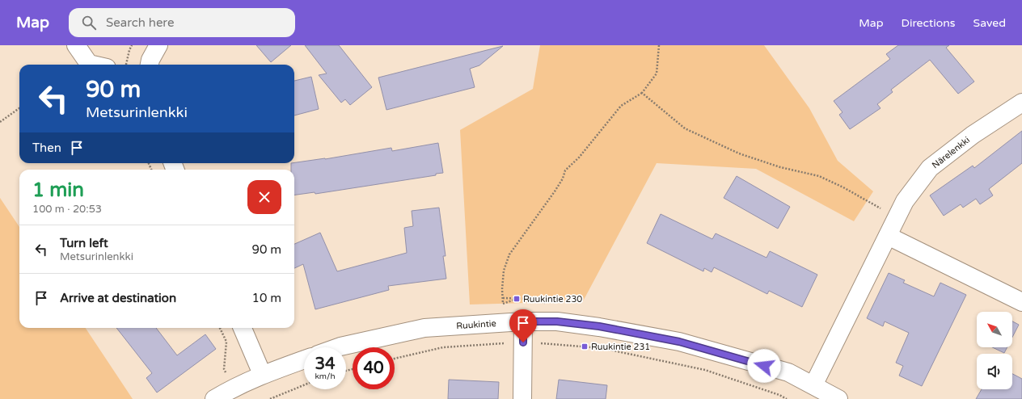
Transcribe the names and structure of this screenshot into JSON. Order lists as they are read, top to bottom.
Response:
{
  "streets": {
    "street": ["Närelenkki", "Ruukintie"]
  },
  "crossings": [
    ["Närelenkki", "Ruukintie"]
  ],
  "places": {
    "transit": ["Ruukintie 230", "Ruukintie 231"]
  },
  "north": "top left",
  "page": {
    "header": "Map",
    "search": "Search here",
    "nav": ["Map", "Directions", "Saved"],
    "turn": ["90 m", "Metsurinlenkki"],
    "then": "Then",
    "heading": ["1 min", "100 m · 20:53"],
    "list": [
      {
        "name": "Turn left",
        "note": "Metsurinlenkki",
        "value": "90 m"
      },
      {
        "name": "Arrive at destination",
        "value": "10 m"
      }
    ],
    "speed": "34 km/h",
    "limit": "40"
  }
}
